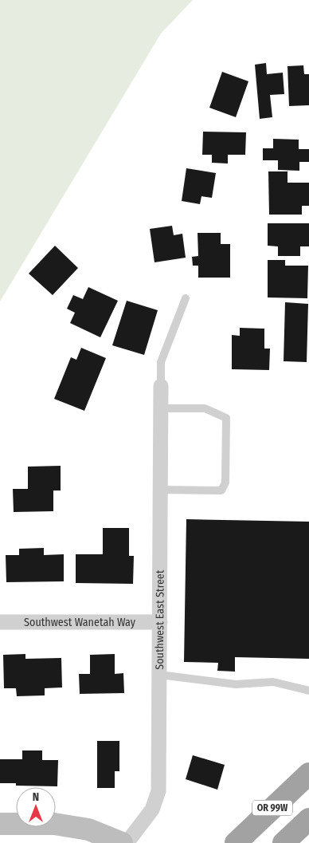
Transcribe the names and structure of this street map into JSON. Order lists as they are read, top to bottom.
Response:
{
  "streets": {
    "highway": ["OR 99W"],
    "street": ["Southwest East Street", "Southwest Wanetah Way"]
  },
  "crossings": [
    ["Southwest East Street", "Southwest Wanetah Way"]
  ],
  "north": "top"
}
